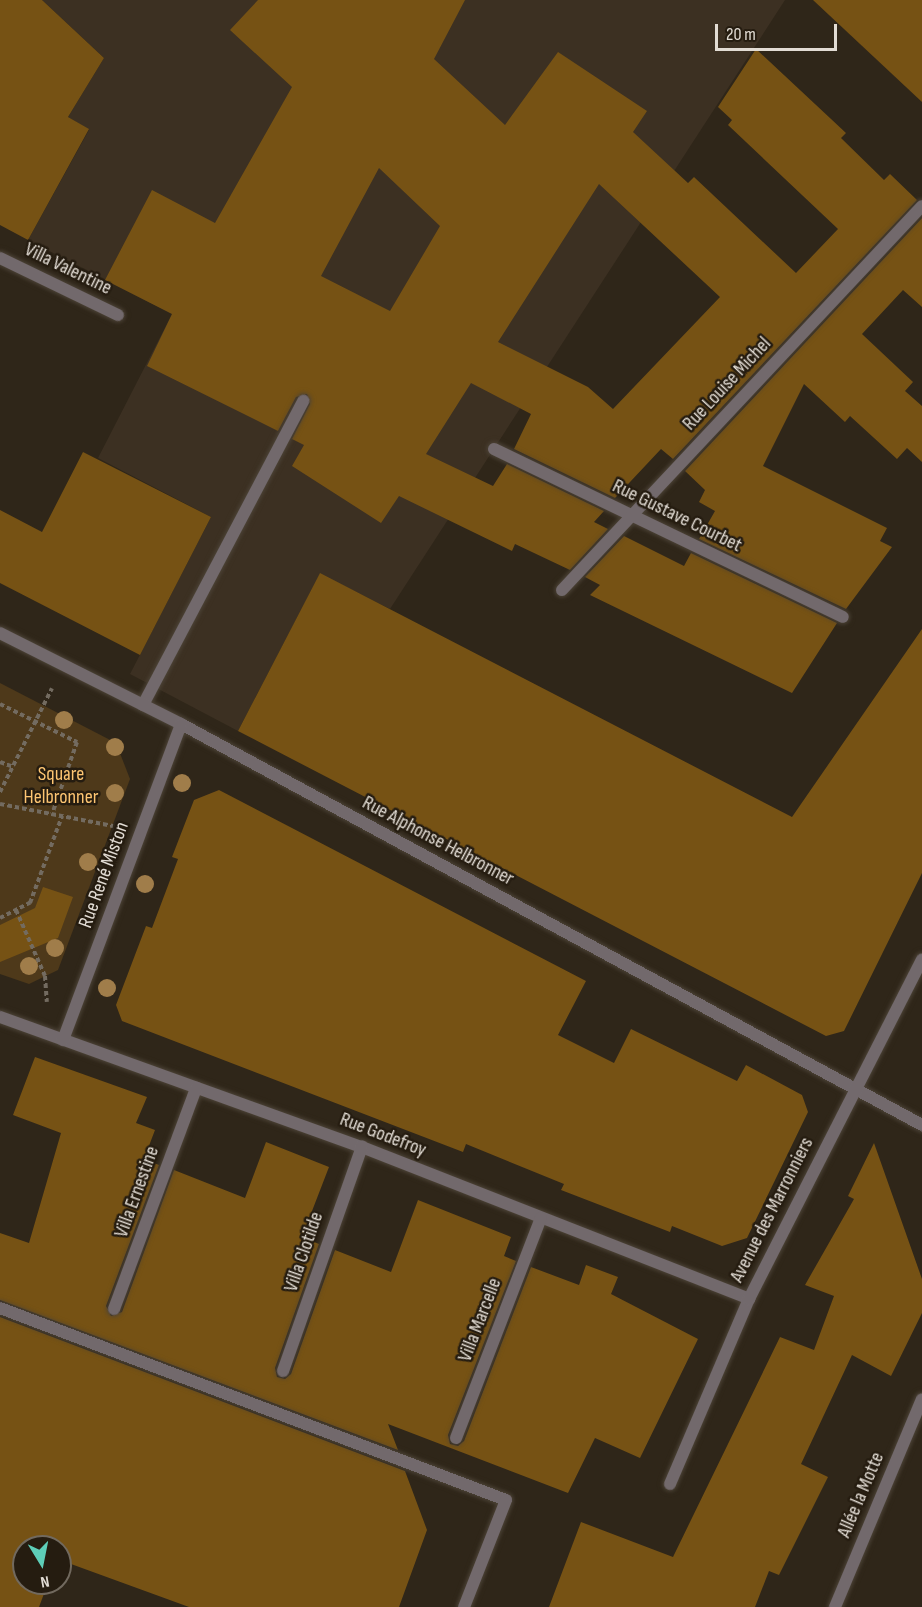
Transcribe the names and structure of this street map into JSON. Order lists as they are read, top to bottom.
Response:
{
  "streets": {
    "street": [
      "Villa Valentine",
      "Rue Louise Michel",
      "Rue Gustave Courbet",
      "Rue Alphonse Helbronner",
      "Rue René Miston",
      "Rue Godefroy",
      "Villa Ernestine",
      "Avenue des Marronniers",
      "Villa Clotilde",
      "Villa Marcelle",
      "Allée la Motte"
    ]
  },
  "crossings": [
    ["Rue Louise Michel", "Rue Gustave Courbet"],
    ["Rue Alphonse Helbronner", "Rue René Miston"],
    ["Rue Alphonse Helbronner", "Avenue des Marronniers"],
    ["Rue René Miston", "Rue Godefroy"],
    ["Rue Godefroy", "Villa Ernestine"],
    ["Rue Godefroy", "Avenue des Marronniers"],
    ["Rue Godefroy", "Villa Clotilde"],
    ["Rue Godefroy", "Villa Marcelle"]
  ],
  "parks": ["Square Helbronner"],
  "scale_bar": "20 m",
  "north": "bottom"
}
